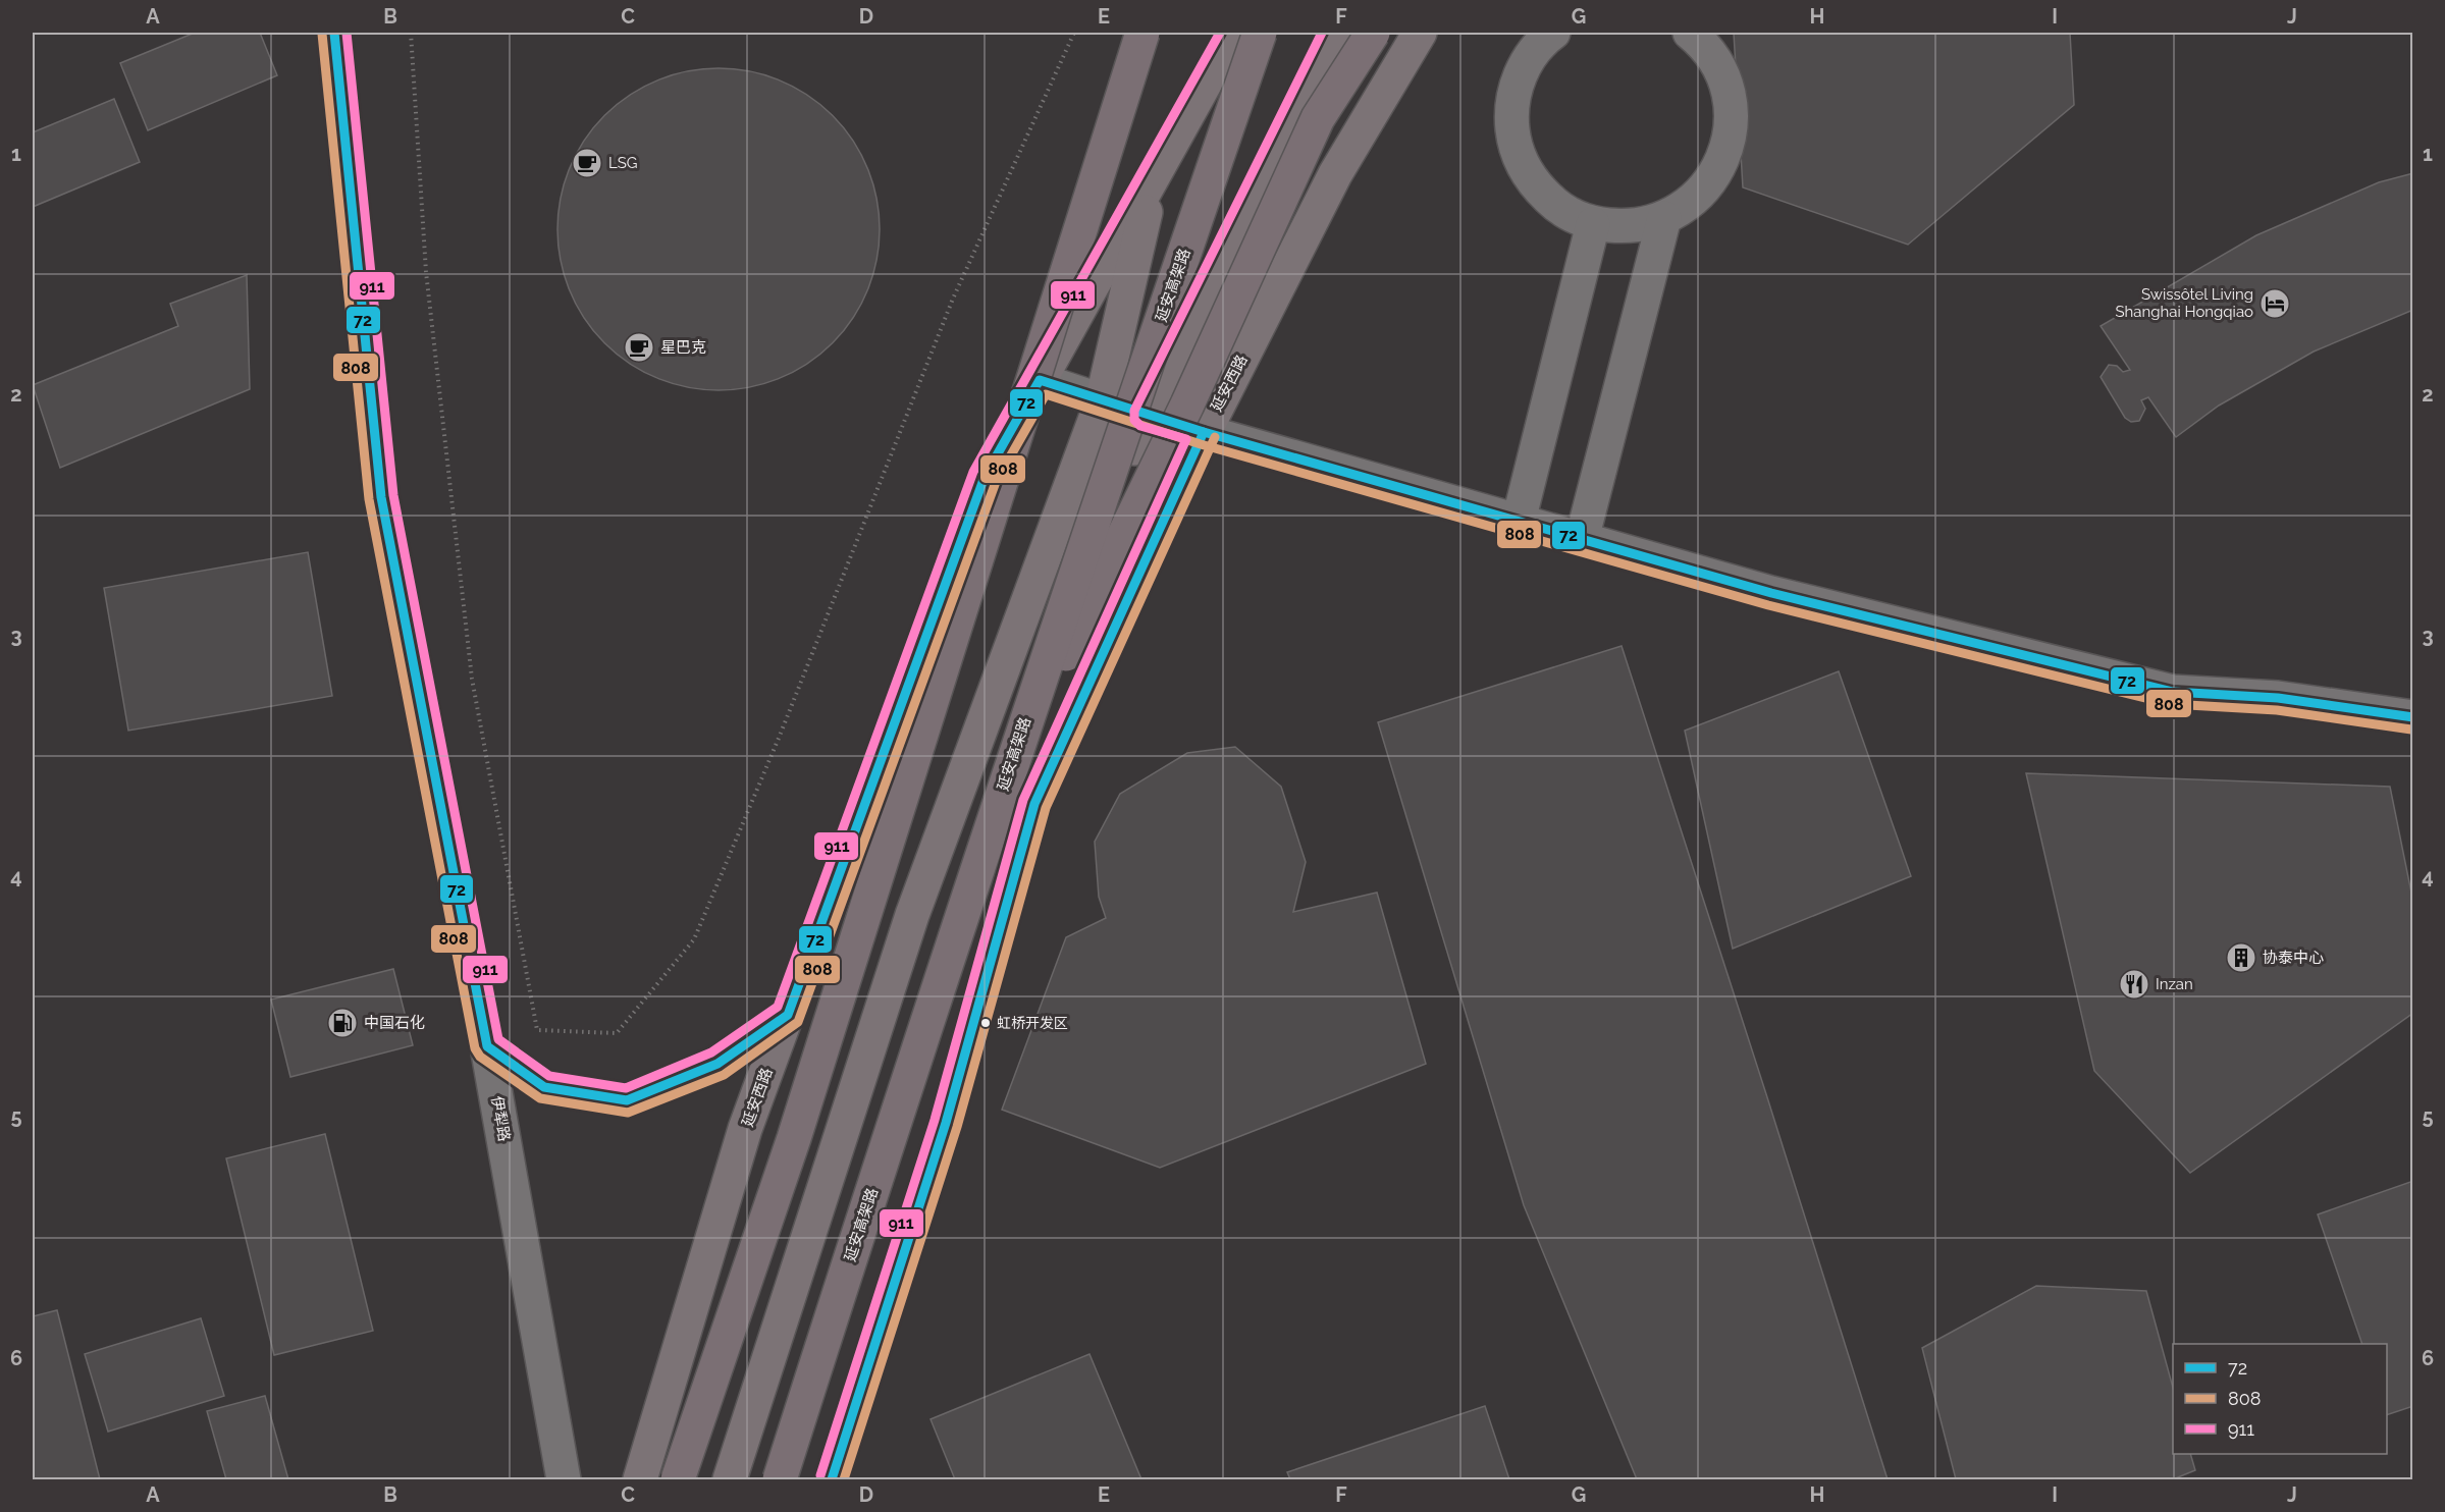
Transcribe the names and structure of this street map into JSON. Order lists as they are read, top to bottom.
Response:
{
  "streets": {
    "highway": ["延安高架路"],
    "main road": ["延安西路"],
    "street": ["伊犁路"]
  },
  "places": {
    "cafe": ["LSG", "星巴克"],
    "hotel": ["Swissôtel Living Shanghai Hongqiao"],
    "building": ["协泰中心"],
    "restaurant": ["Inzan"],
    "fuel station": ["中国石化"],
    "other": ["虹桥开发区"]
  },
  "lines": ["transit line 72", "transit line 911", "transit line 808"],
  "legend": ["72", "808", "911"],
  "grid": {
    "columns": [
      "A",
      "B",
      "C",
      "D",
      "E",
      "F",
      "G",
      "H",
      "I",
      "J"
    ],
    "rows": [
      "1",
      "2",
      "3",
      "4",
      "5",
      "6"
    ]
  }
}
